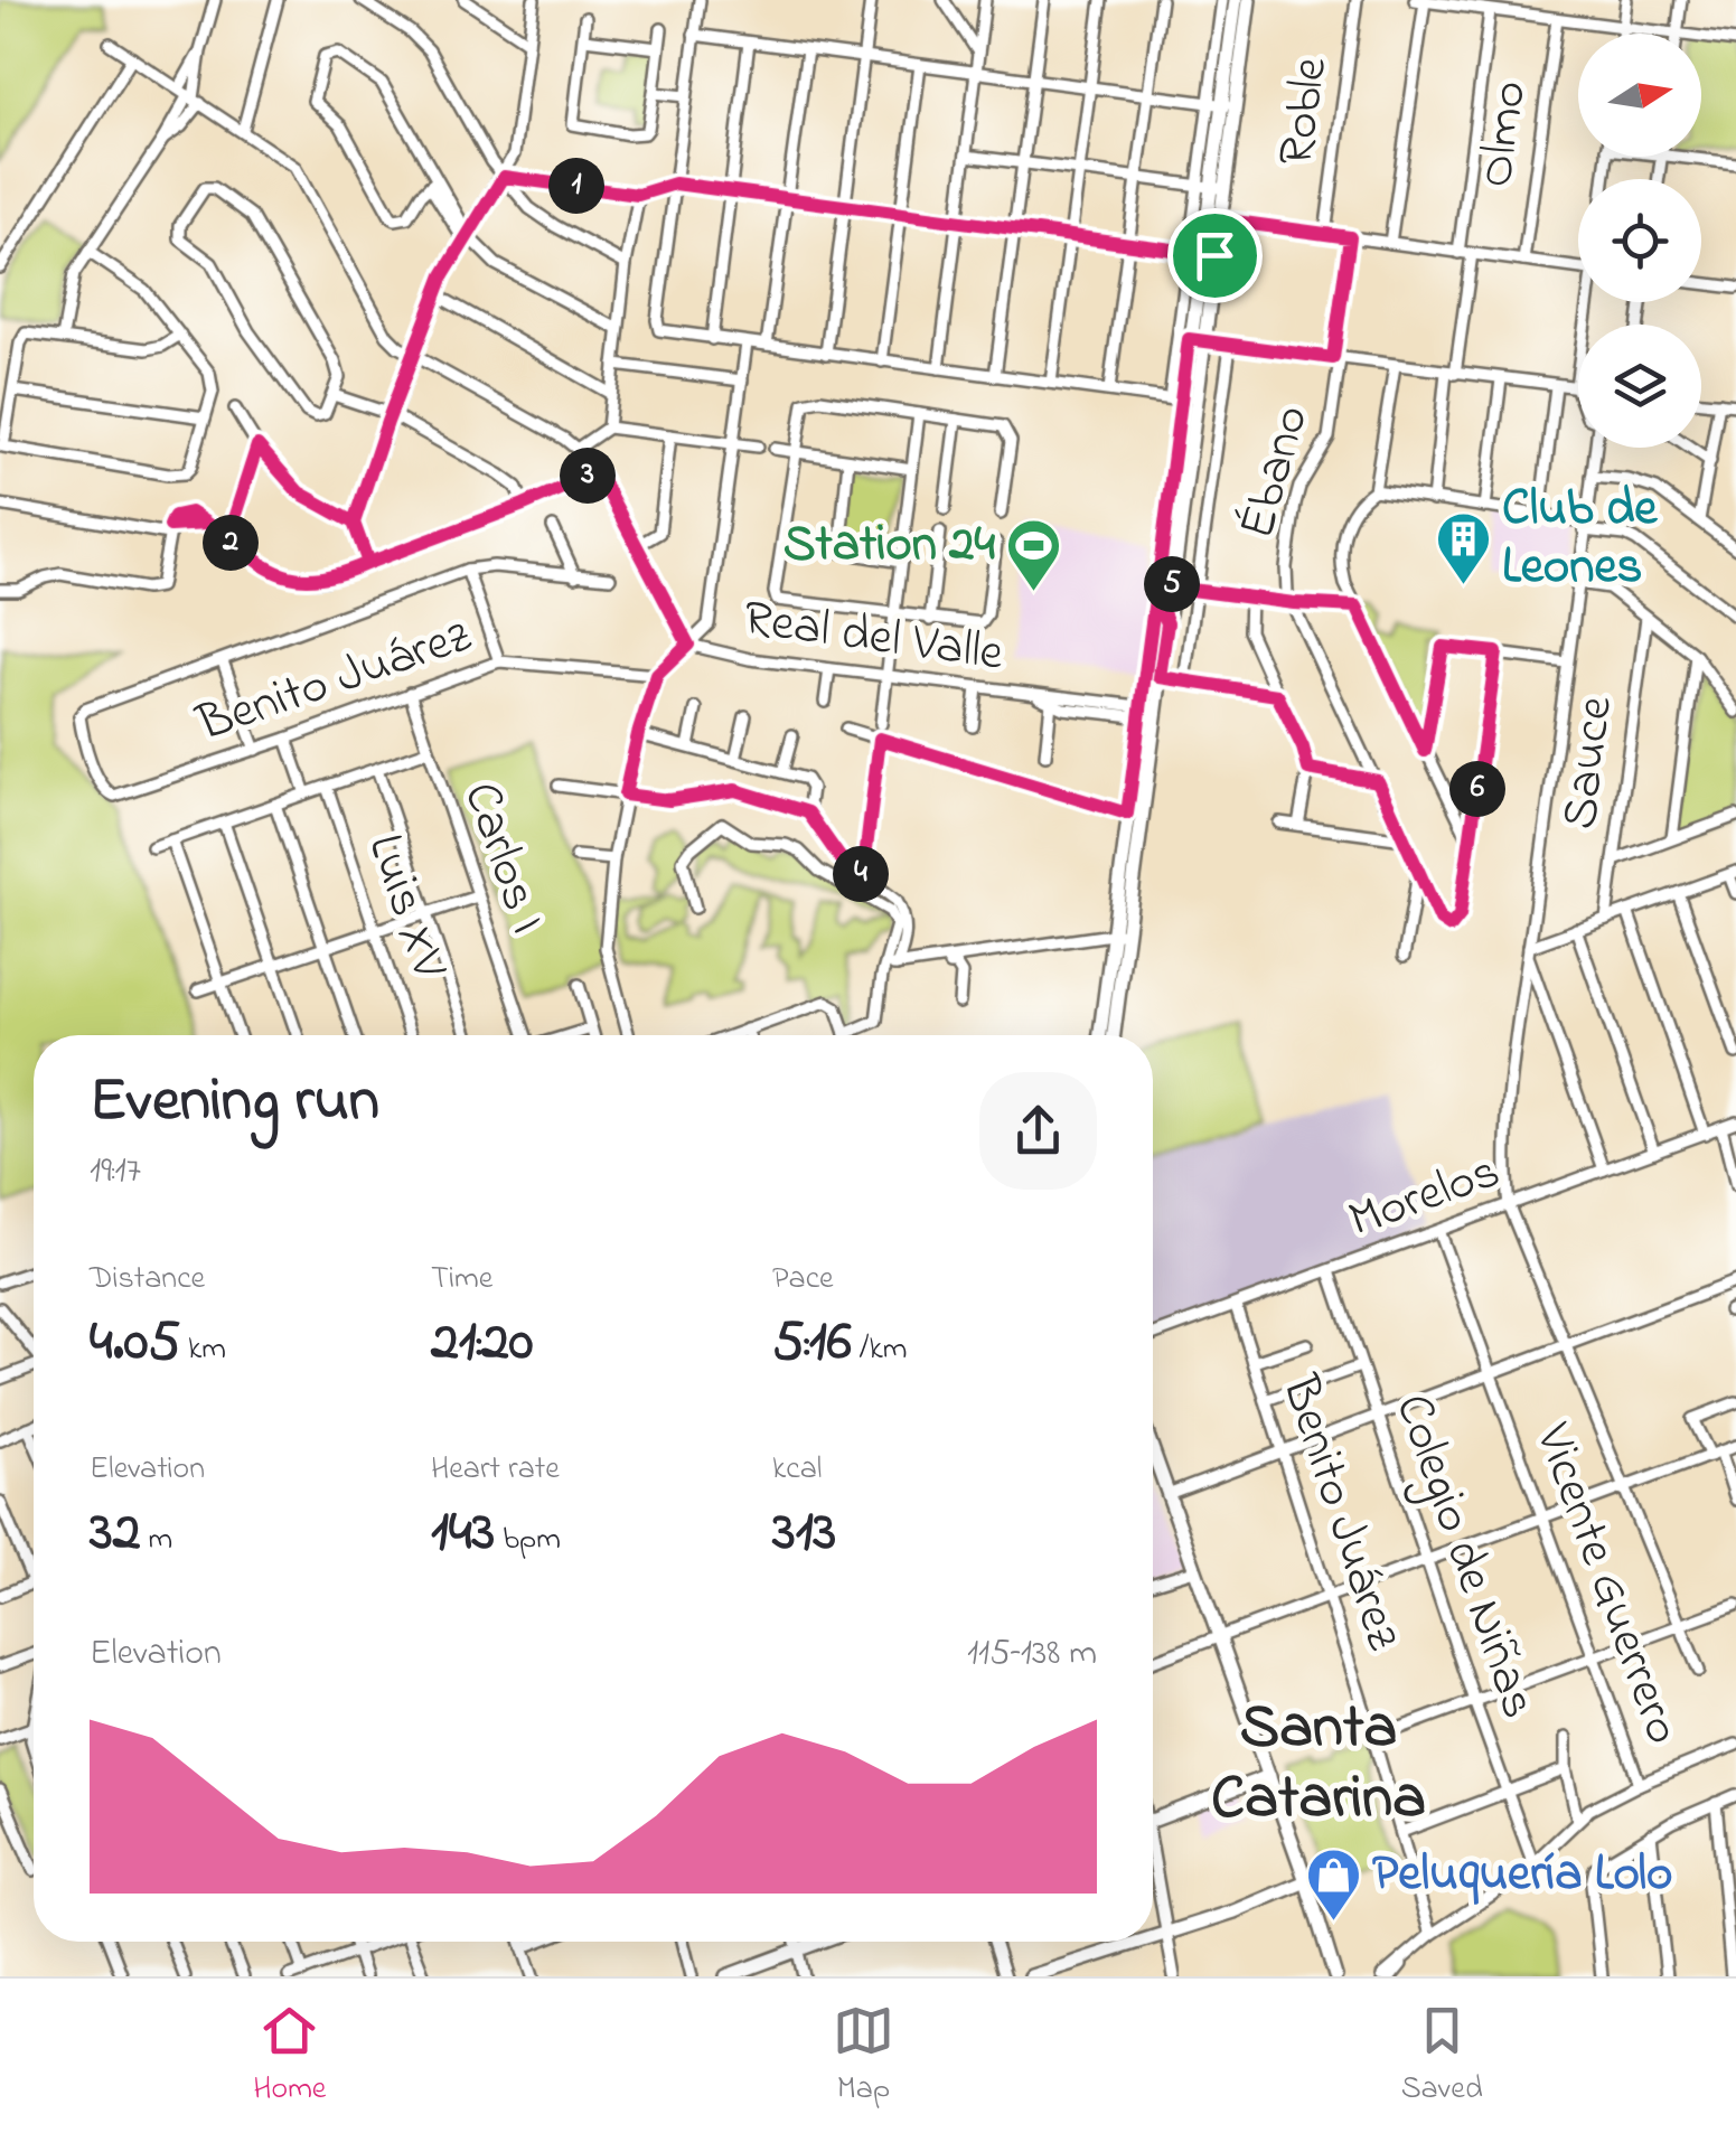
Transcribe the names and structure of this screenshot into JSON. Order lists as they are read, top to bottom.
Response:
{
  "streets": {
    "street": [
      "Roble",
      "Olmo",
      "Ébano",
      "Real del Valle",
      "Benito Juárez",
      "Sauce",
      "Carlos I",
      "Luis XV",
      "Morelos",
      "Colegio de Niñas",
      "Vicente Guerrero"
    ]
  },
  "crossings": [
    ["Benito Juárez", "Carlos I"],
    ["Benito Juárez", "Morelos"],
    ["Benito Juárez", "Vicente Guerrero"],
    ["Morelos", "Colegio de Niñas"],
    ["Morelos", "Vicente Guerrero"],
    ["Colegio de Niñas", "Vicente Guerrero"]
  ],
  "districts": ["Santa Catarina"],
  "places": {
    "building": ["Club de Leones"],
    "sports": ["Station 24"],
    "shop": ["Peluquería Lolo"]
  },
  "north": "right",
  "page": {
    "pins": [
      "1",
      "3",
      "2",
      "5",
      "6",
      "4"
    ],
    "heading": ["Evening run", "19:17"],
    "stats": [
      ["Distance", "4.05 km"],
      ["Time", "21:20"],
      ["Pace", "5:16 /km"],
      ["Elevation", "32 m"],
      ["Heart rate", "143 bpm"],
      ["kcal", "313"]
    ],
    "chart": ["Elevation", "115–138 m"],
    "tabs": ["Home", "Map", "Saved"]
  }
}
